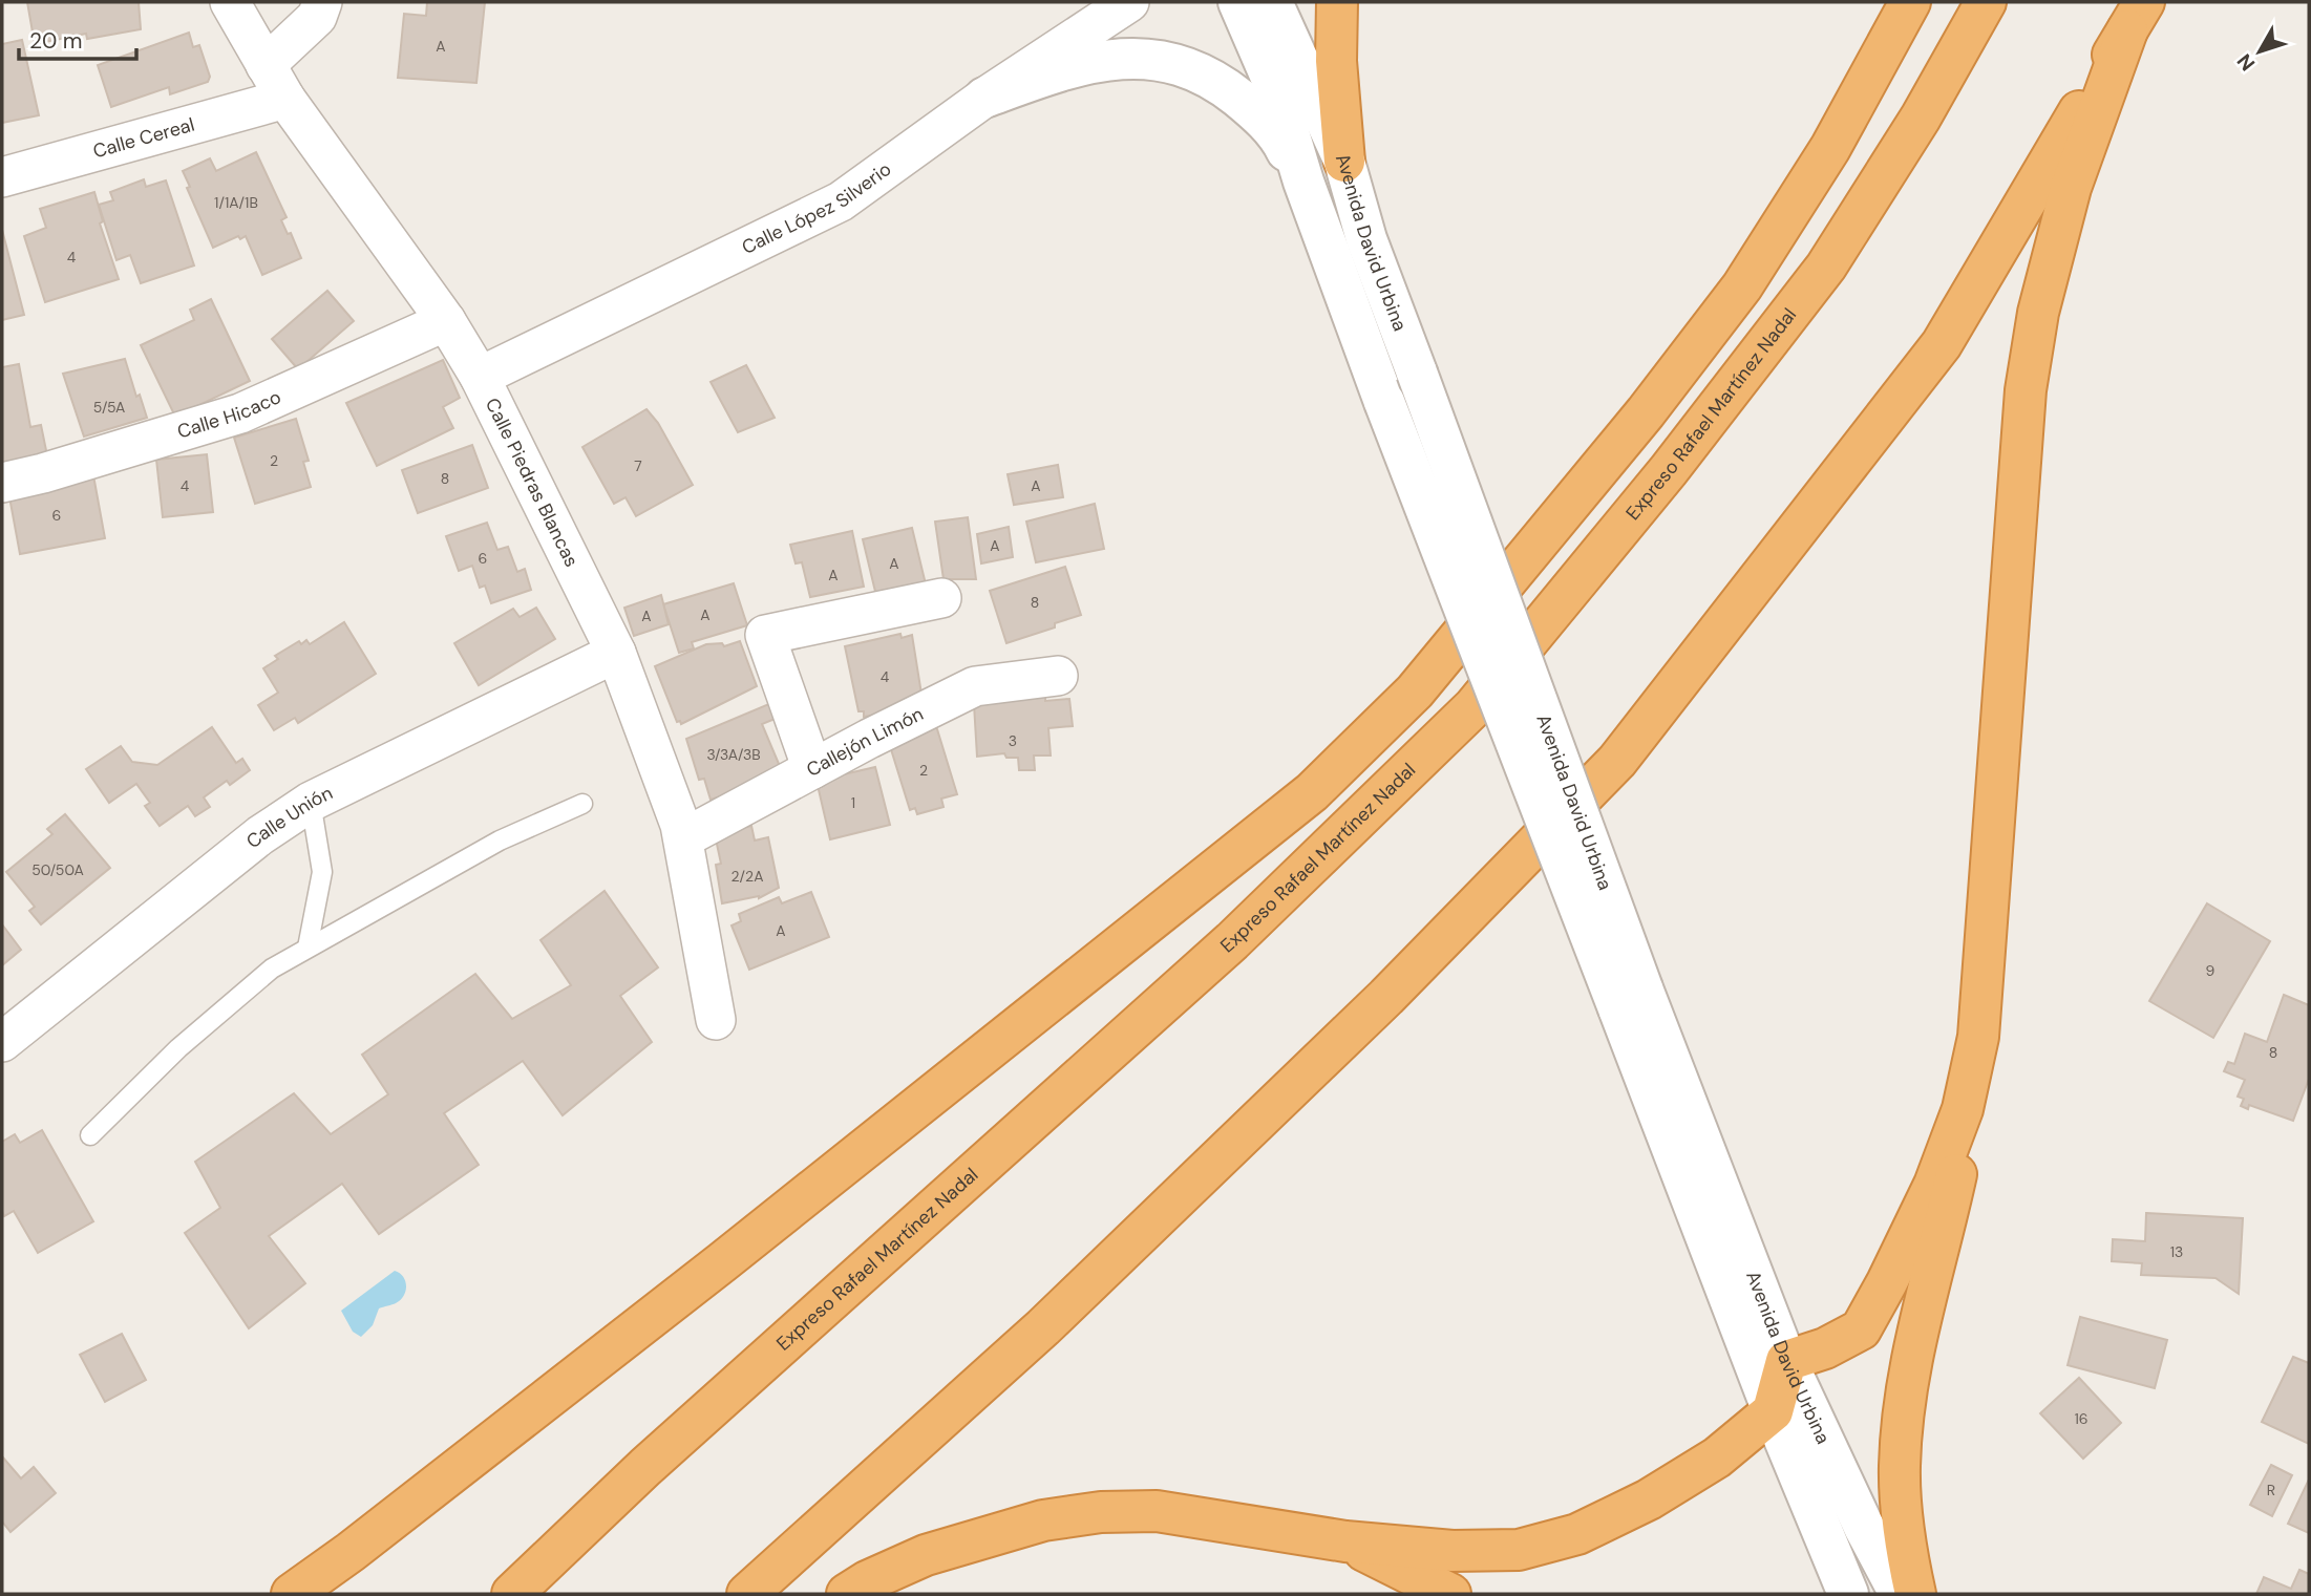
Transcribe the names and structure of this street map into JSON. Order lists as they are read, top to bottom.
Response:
{
  "streets": {
    "highway": ["Expreso Rafael Martínez Nadal"],
    "street": [
      "Calle Cereal",
      "Calle López Silverio",
      "Avenida David Urbina",
      "Calle Hicaco",
      "Calle Piedras Blancas",
      "Callejón Limón",
      "Calle Unión"
    ]
  },
  "crossings": [
    ["Calle Cereal", "Calle Piedras Blancas"],
    ["Calle López Silverio", "Calle Piedras Blancas"],
    ["Calle Hicaco", "Calle Piedras Blancas"],
    ["Calle Piedras Blancas", "Callejón Limón"],
    ["Calle Piedras Blancas", "Calle Unión"]
  ],
  "house_numbers": [
    "A",
    "1/1A/1B",
    "4",
    "5/5A",
    "2",
    "7",
    "8",
    "4",
    "A",
    "6",
    "A",
    "6",
    "A",
    "A",
    "8",
    "A",
    "A",
    "4",
    "3",
    "3/3A/3B",
    "2",
    "1",
    "50/50A",
    "2/2A",
    "A",
    "9",
    "8",
    "13",
    "16",
    "R"
  ],
  "scale_bar": "20 m",
  "north": "bottom left"
}
